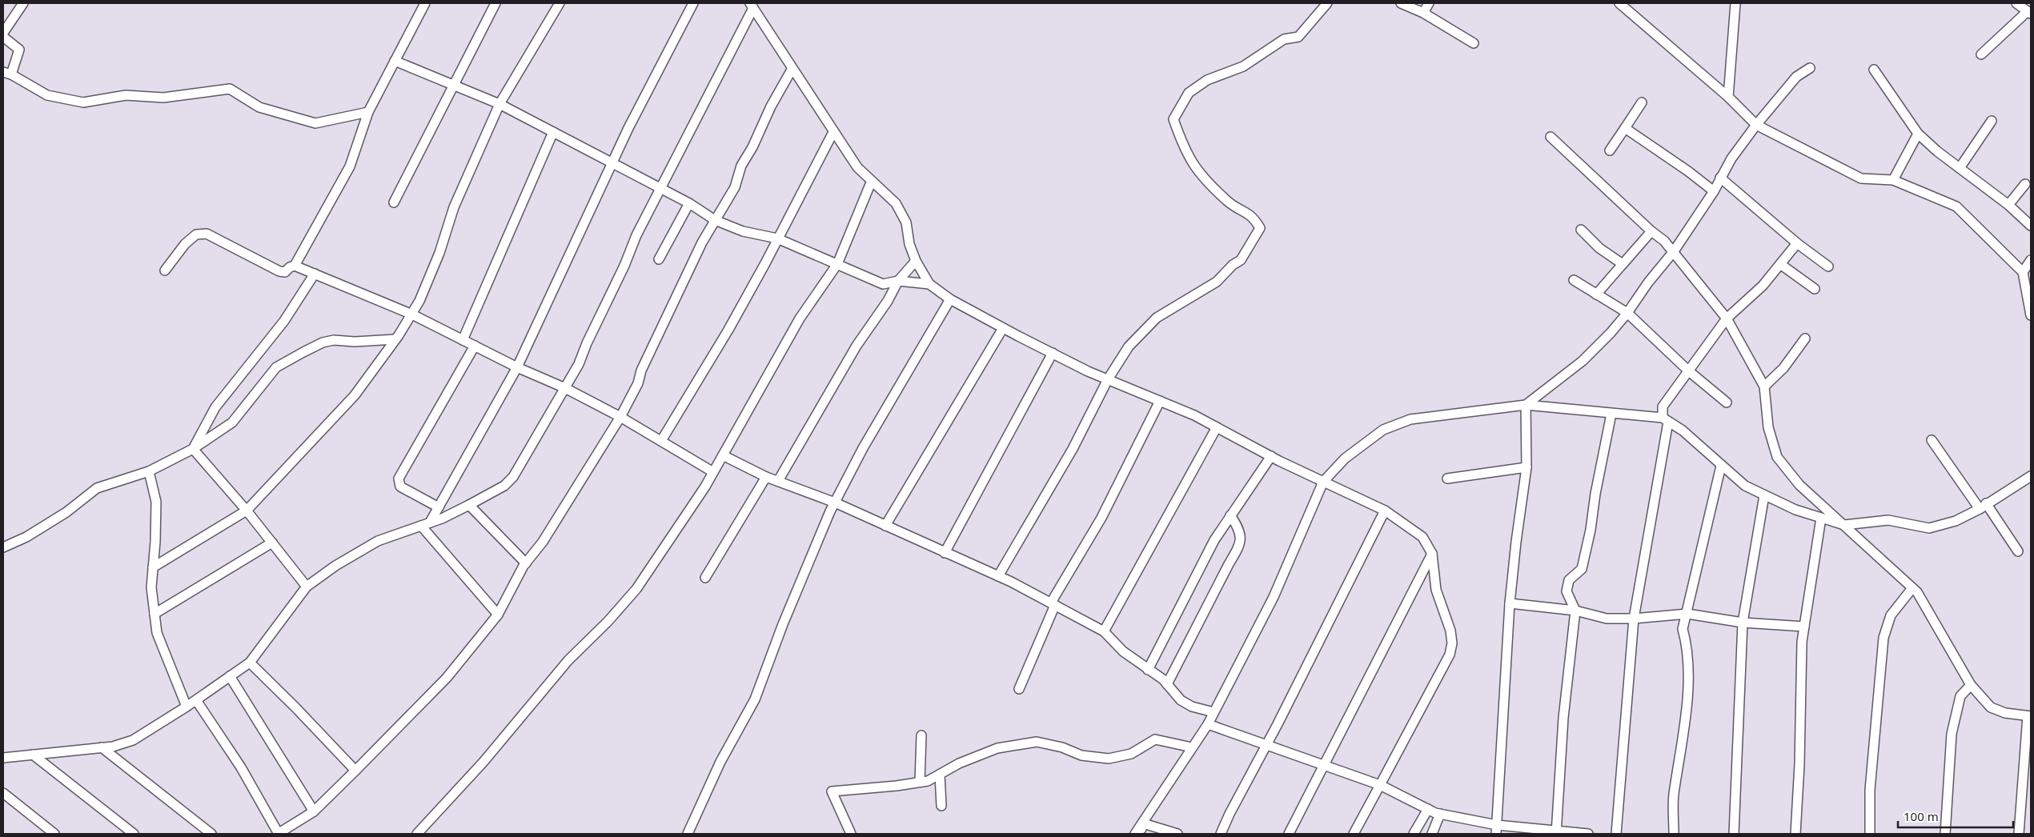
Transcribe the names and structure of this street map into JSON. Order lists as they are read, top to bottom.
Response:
{
  "scale_bar": "100 m"
}
